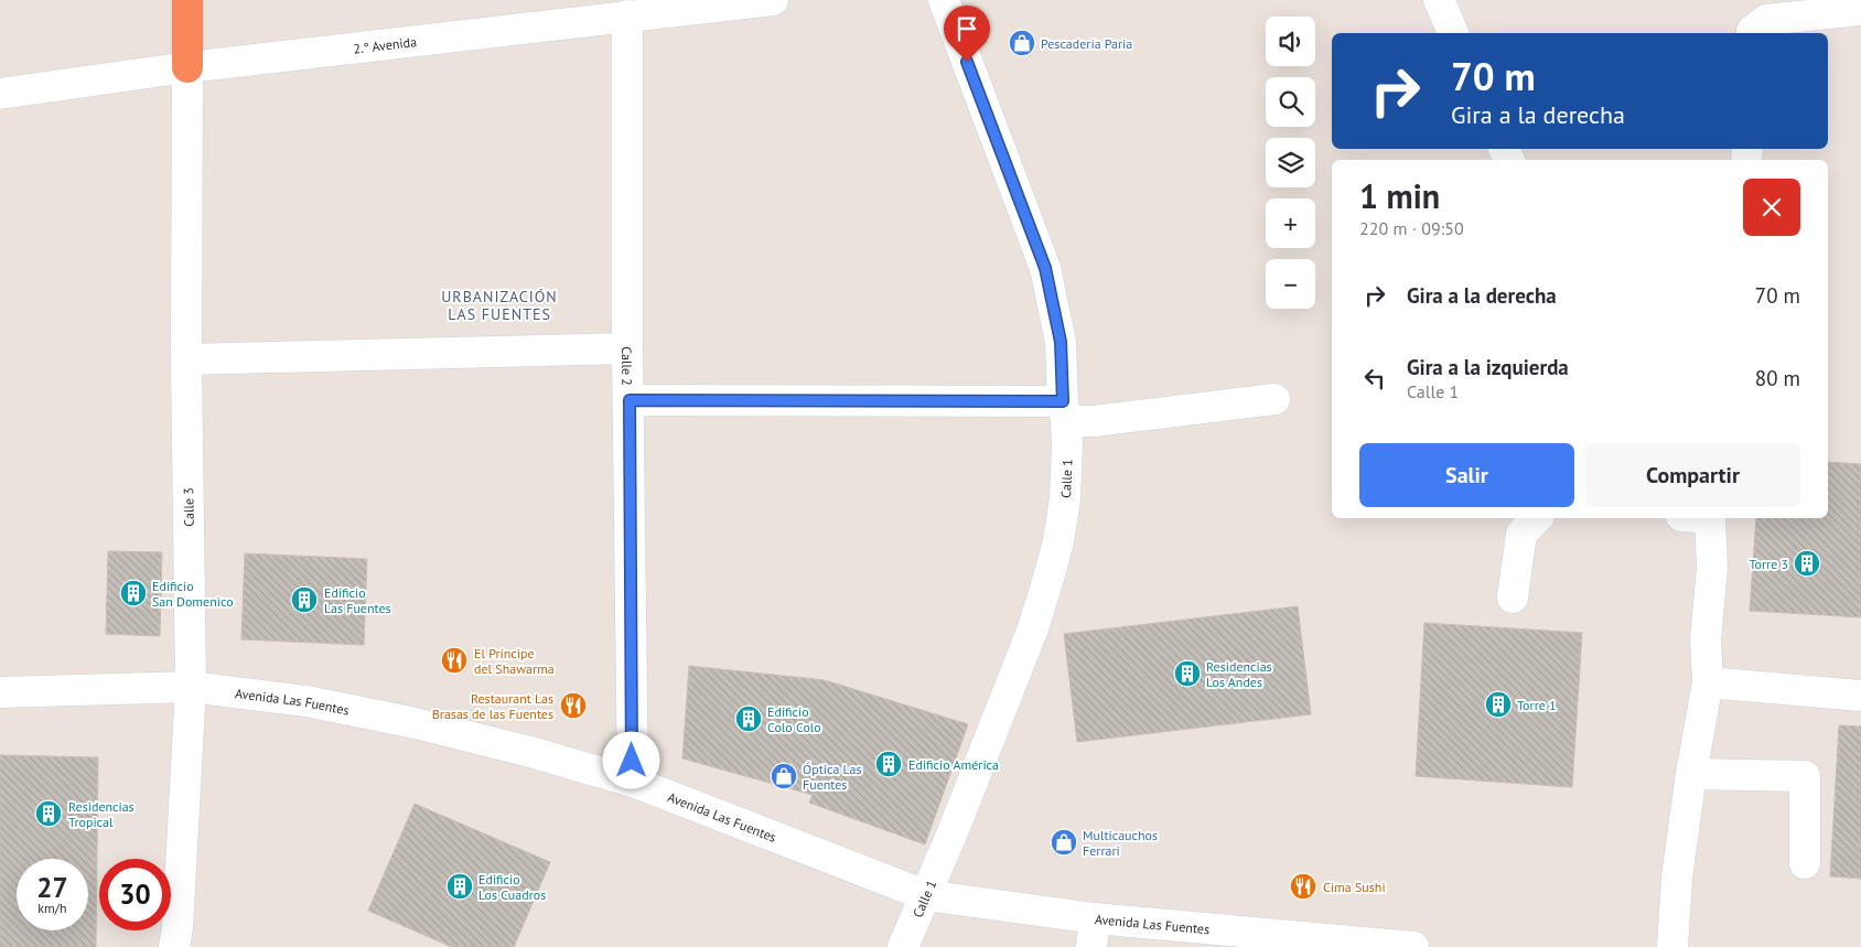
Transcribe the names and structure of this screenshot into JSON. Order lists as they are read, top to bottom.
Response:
{
  "streets": {
    "street": [
      "2.° Avenida",
      "Calle 2",
      "Calle 1",
      "Calle 3",
      "Avenida Las Fuentes"
    ]
  },
  "crossings": [
    ["2.° Avenida", "Calle 2"],
    ["2.° Avenida", "Calle 3"],
    ["Calle 2", "Avenida Las Fuentes"],
    ["Calle 1", "Avenida Las Fuentes"],
    ["Calle 3", "Avenida Las Fuentes"]
  ],
  "districts": ["URBANIZACIÓN LAS FUENTES"],
  "places": {
    "shop": ["Pescadería Paria", "Óptica Las Fuentes", "Multicauchos Ferrari"],
    "building": [
      "Torre 3",
      "Edificio San Domenico",
      "Edificio Las Fuentes",
      "Residencias Los Andes",
      "Torre 1",
      "Edificio Colo Colo",
      "Edificio América",
      "Residencias Tropical",
      "Edificio Los Cuadros"
    ],
    "restaurant": ["El Príncipe del Shawarma", "Restaurant Las Brasas de las Fuentes", "Cima Sushi"]
  },
  "page": {
    "map_buttons": ["+", "−"],
    "turn": ["70 m", "Gira a la derecha"],
    "heading": ["1 min", "220 m · 09:50"],
    "list": [
      {
        "name": "Gira a la derecha",
        "value": "70 m"
      },
      {
        "name": "Gira a la izquierda",
        "note": "Calle 1",
        "value": "80 m"
      }
    ],
    "buttons": ["Salir", "Compartir"],
    "speed": "27 km/h",
    "limit": "30"
  }
}
